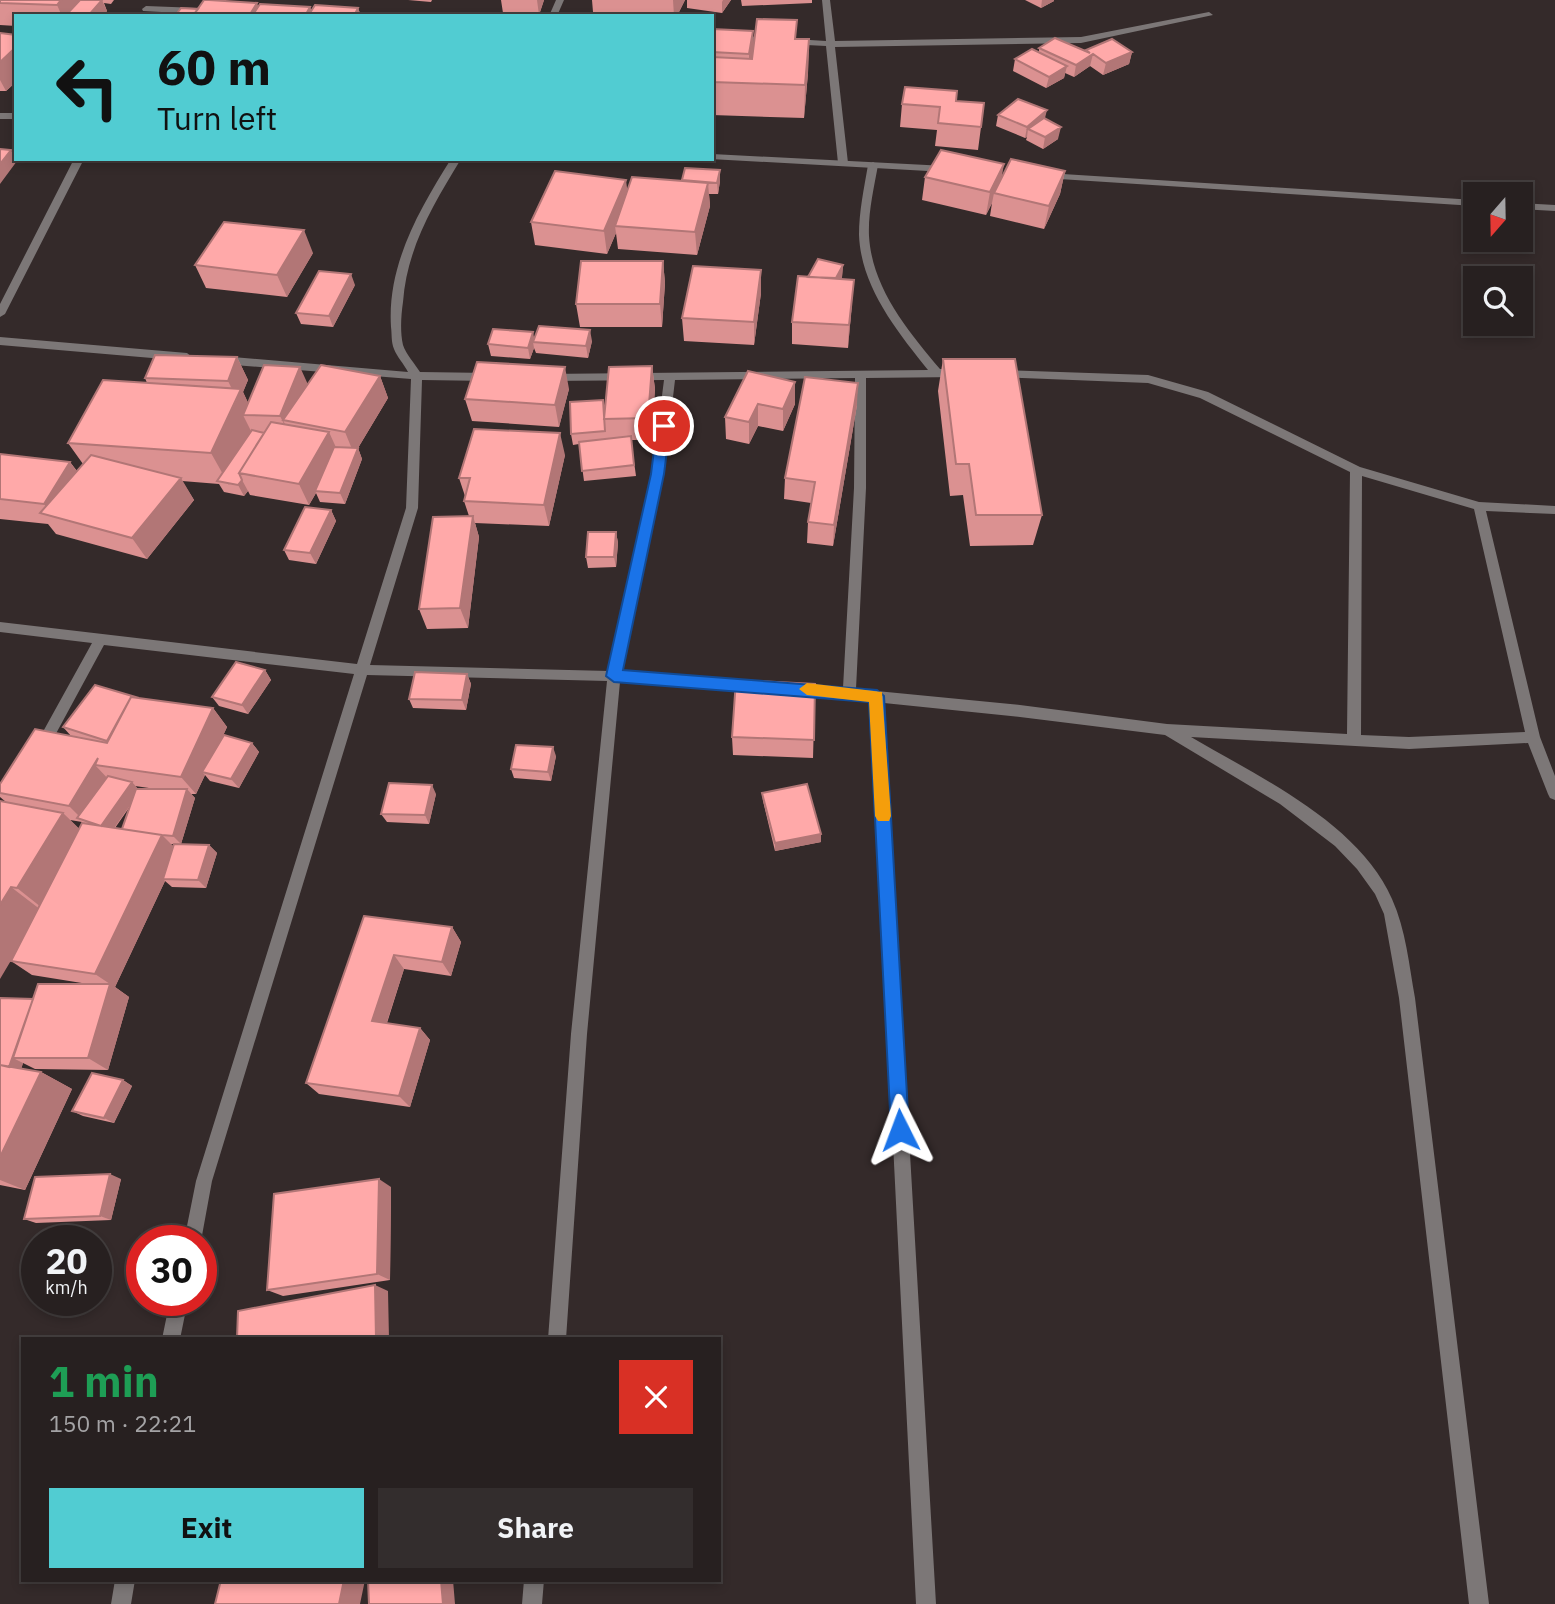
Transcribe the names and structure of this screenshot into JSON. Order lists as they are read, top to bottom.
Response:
{
  "north": "bottom",
  "page": {
    "turn": ["60 m", "Turn left"],
    "speed": "20 km/h",
    "limit": "30",
    "heading": ["1 min", "150 m · 22:21"],
    "buttons": ["Exit", "Share"]
  }
}
